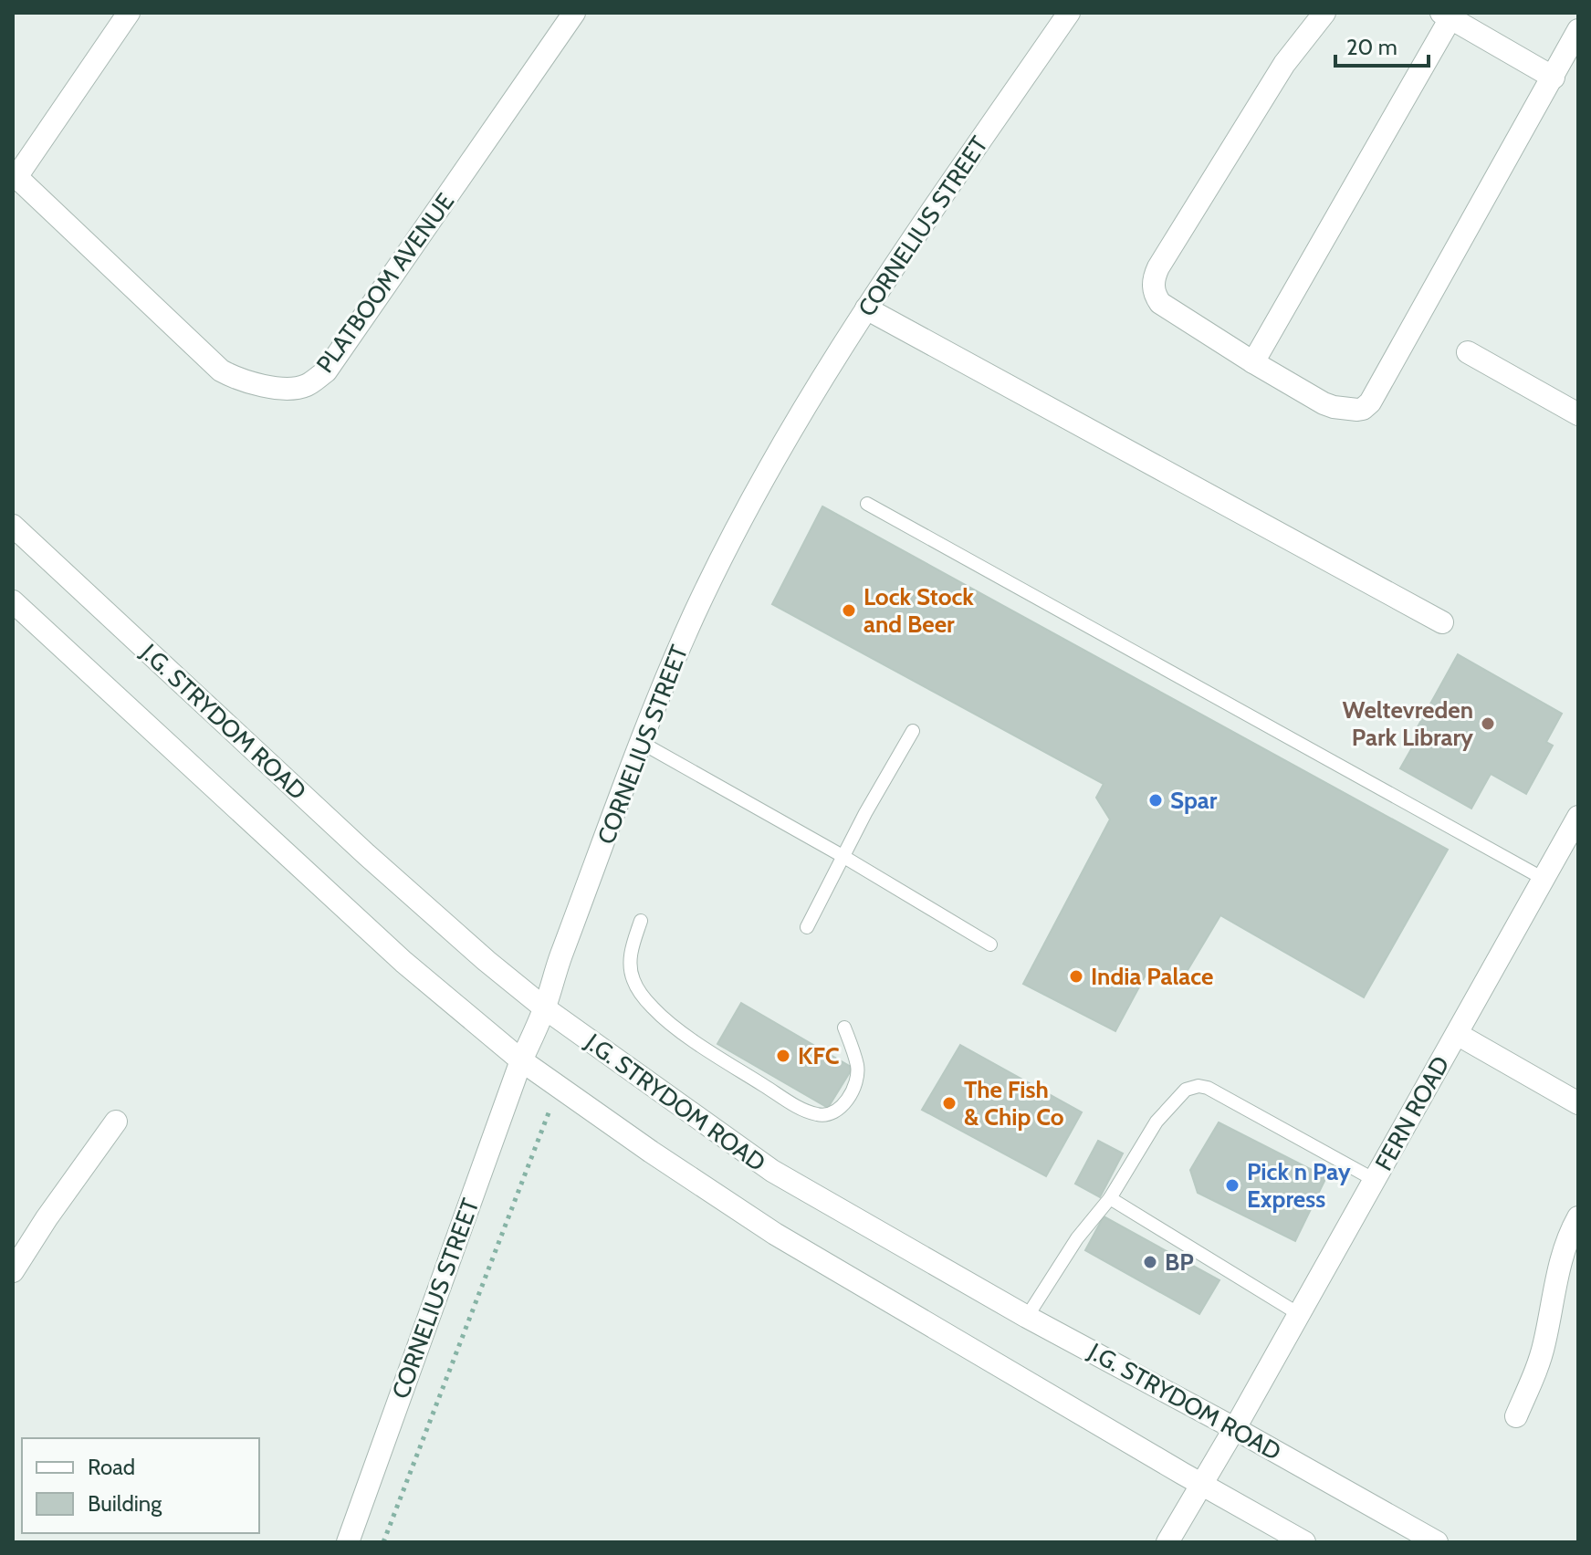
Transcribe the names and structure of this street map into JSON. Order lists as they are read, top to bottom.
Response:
{
  "streets": {
    "street": [
      "CORNELIUS STREET",
      "PLATBOOM AVENUE",
      "J.G. STRYDOM ROAD",
      "FERN ROAD"
    ]
  },
  "crossings": [
    ["CORNELIUS STREET", "J.G. STRYDOM ROAD"],
    ["J.G. STRYDOM ROAD", "FERN ROAD"]
  ],
  "places": [
    "Lock Stock and Beer",
    "Weltevreden Park Library",
    "Spar",
    "India Palace",
    "KFC",
    "The Fish & Chip Co",
    "Pick n Pay Express",
    "BP"
  ],
  "legend": ["Road", "Building"],
  "scale_bar": "20 m"
}
